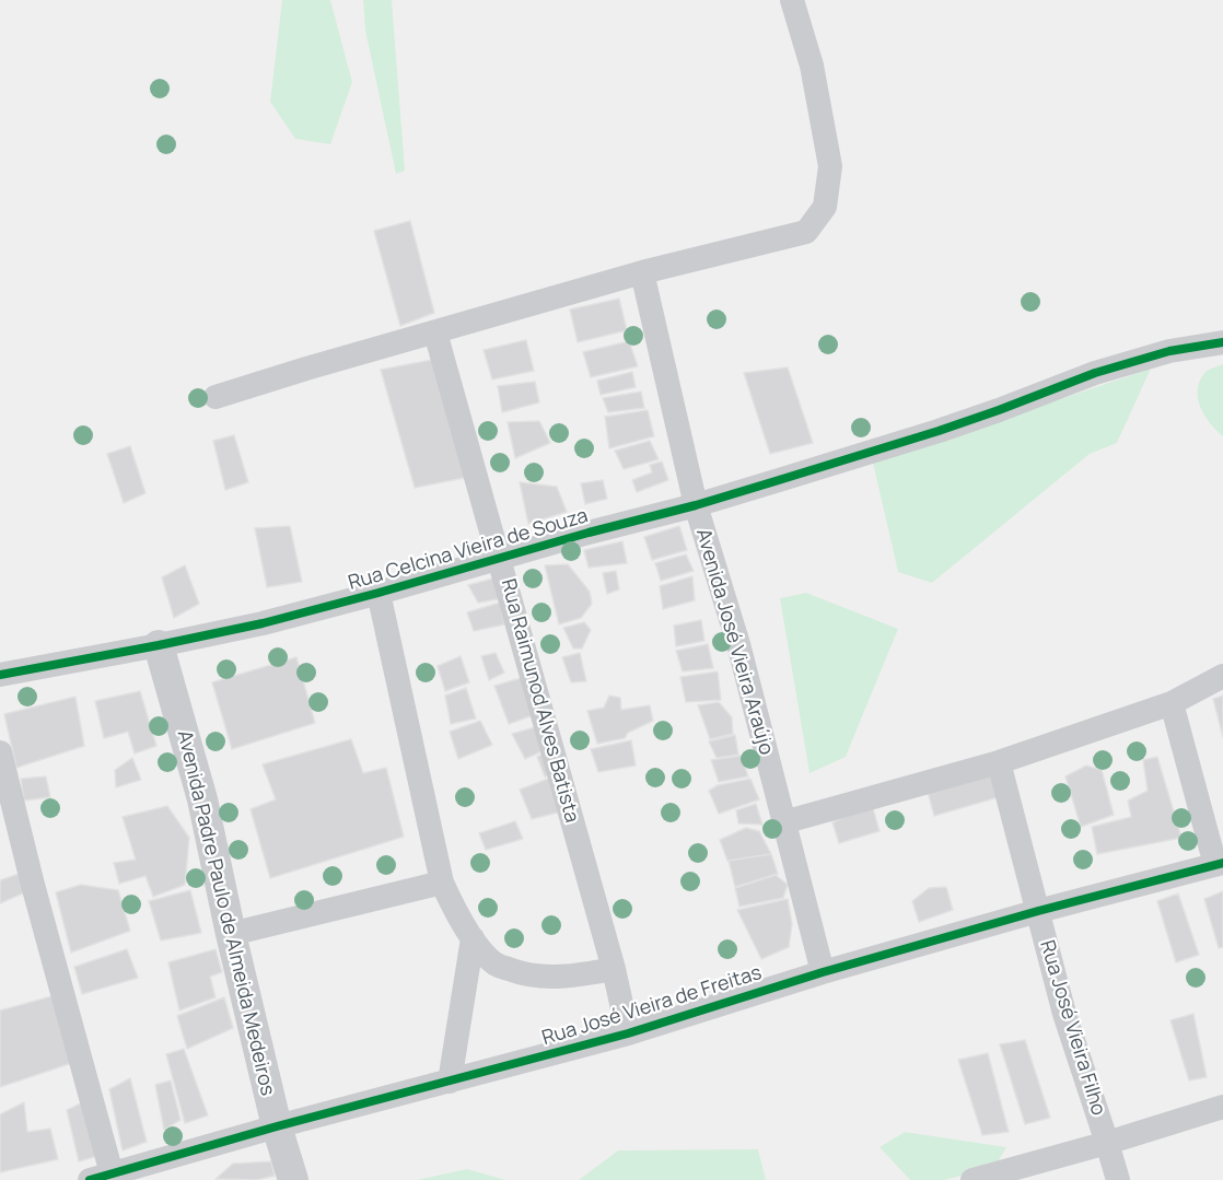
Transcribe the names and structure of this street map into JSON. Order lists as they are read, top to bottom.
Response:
{
  "streets": {
    "street": [
      "Rua Celcina Vieira de Souza",
      "Avenida José Vieira Araújo",
      "Rua Raimunod Alves Batista",
      "Avenida Padre Paulo de Almeida Medeiros",
      "Rua José Vieira de Freitas",
      "Rua José Vieira Filho"
    ]
  },
  "crossings": [
    ["Rua Celcina Vieira de Souza", "Avenida José Vieira Araújo"],
    ["Rua Celcina Vieira de Souza", "Rua Raimunod Alves Batista"],
    ["Rua Celcina Vieira de Souza", "Avenida Padre Paulo de Almeida Medeiros"],
    ["Avenida José Vieira Araújo", "Rua José Vieira de Freitas"],
    ["Rua Raimunod Alves Batista", "Rua José Vieira de Freitas"],
    ["Avenida Padre Paulo de Almeida Medeiros", "Rua José Vieira de Freitas"],
    ["Rua José Vieira de Freitas", "Rua José Vieira Filho"]
  ]
}
